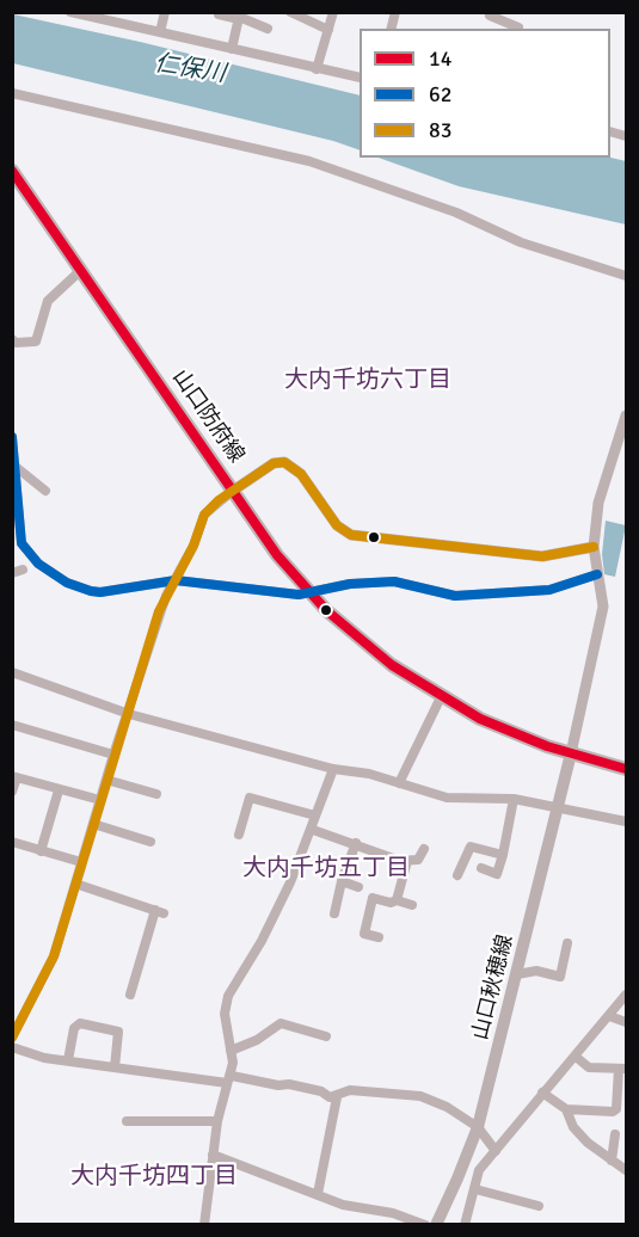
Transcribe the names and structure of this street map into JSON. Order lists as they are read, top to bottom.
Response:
{
  "streets": {
    "main road": ["山口防府線", "山口秋穂線"]
  },
  "crossings": [
    ["山口防府線", "山口秋穂線"]
  ],
  "districts": ["大内千坊六丁目", "大内千坊五丁目", "大内千坊四丁目"],
  "water": ["仁保川"],
  "lines": ["transit line 14", "transit line 62", "transit line 83"],
  "legend": ["14", "62", "83"]
}
